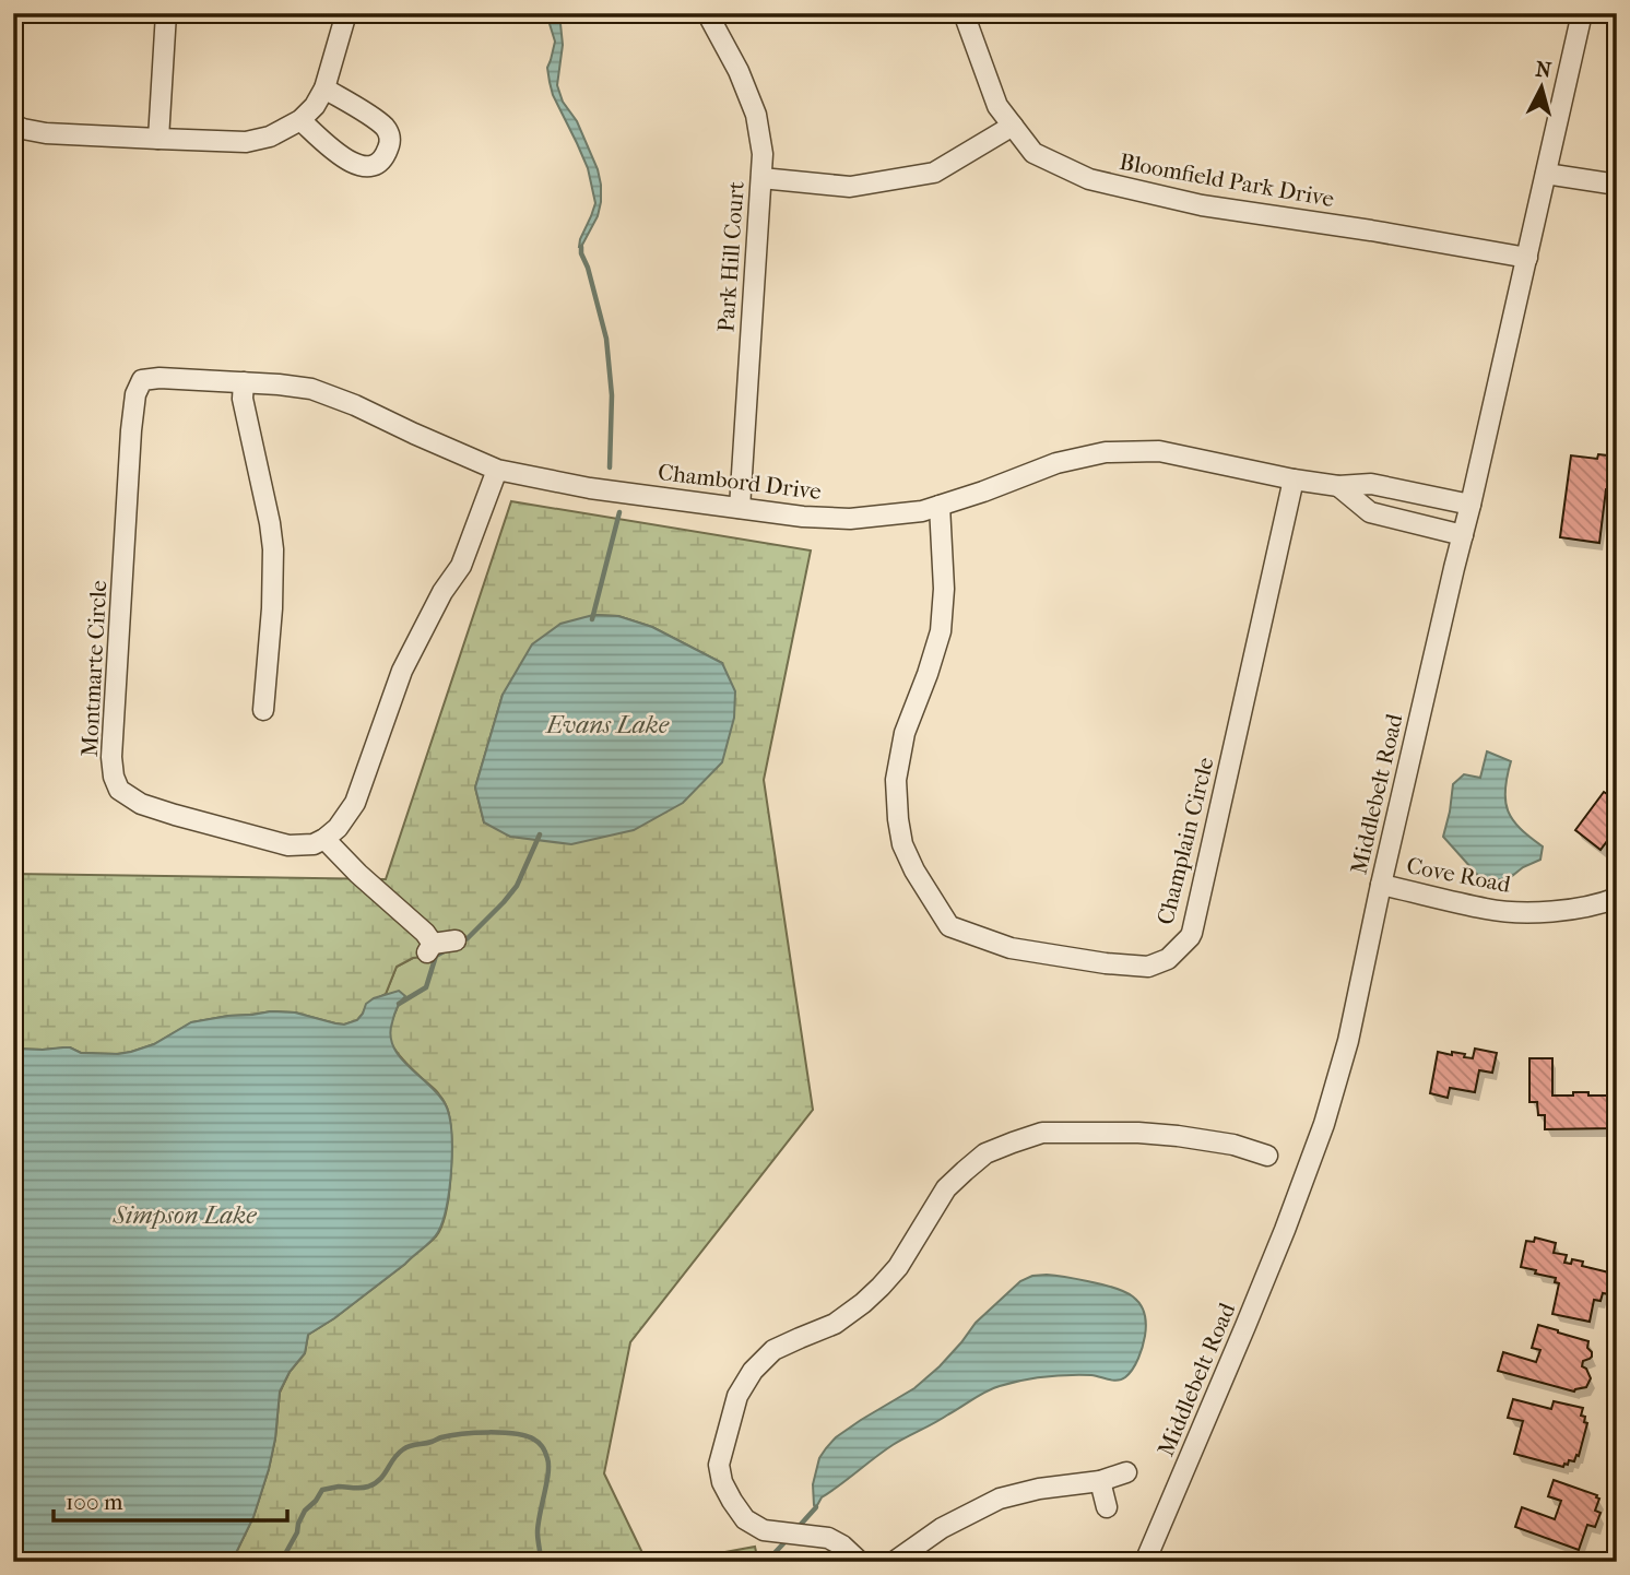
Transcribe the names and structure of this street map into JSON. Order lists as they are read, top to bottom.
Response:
{
  "streets": {
    "street": [
      "Bloomfield Park Drive",
      "Park Hill Court",
      "Chambord Drive",
      "Montmarte Circle",
      "Middlebelt Road",
      "Champlain Circle",
      "Cove Road"
    ]
  },
  "crossings": [
    ["Bloomfield Park Drive", "Middlebelt Road"],
    ["Park Hill Court", "Chambord Drive"],
    ["Chambord Drive", "Montmarte Circle"],
    ["Chambord Drive", "Middlebelt Road"],
    ["Chambord Drive", "Champlain Circle"],
    ["Middlebelt Road", "Cove Road"]
  ],
  "water": ["Evans Lake", "Simpson Lake"],
  "scale_bar": "100 m",
  "north": "top"
}
